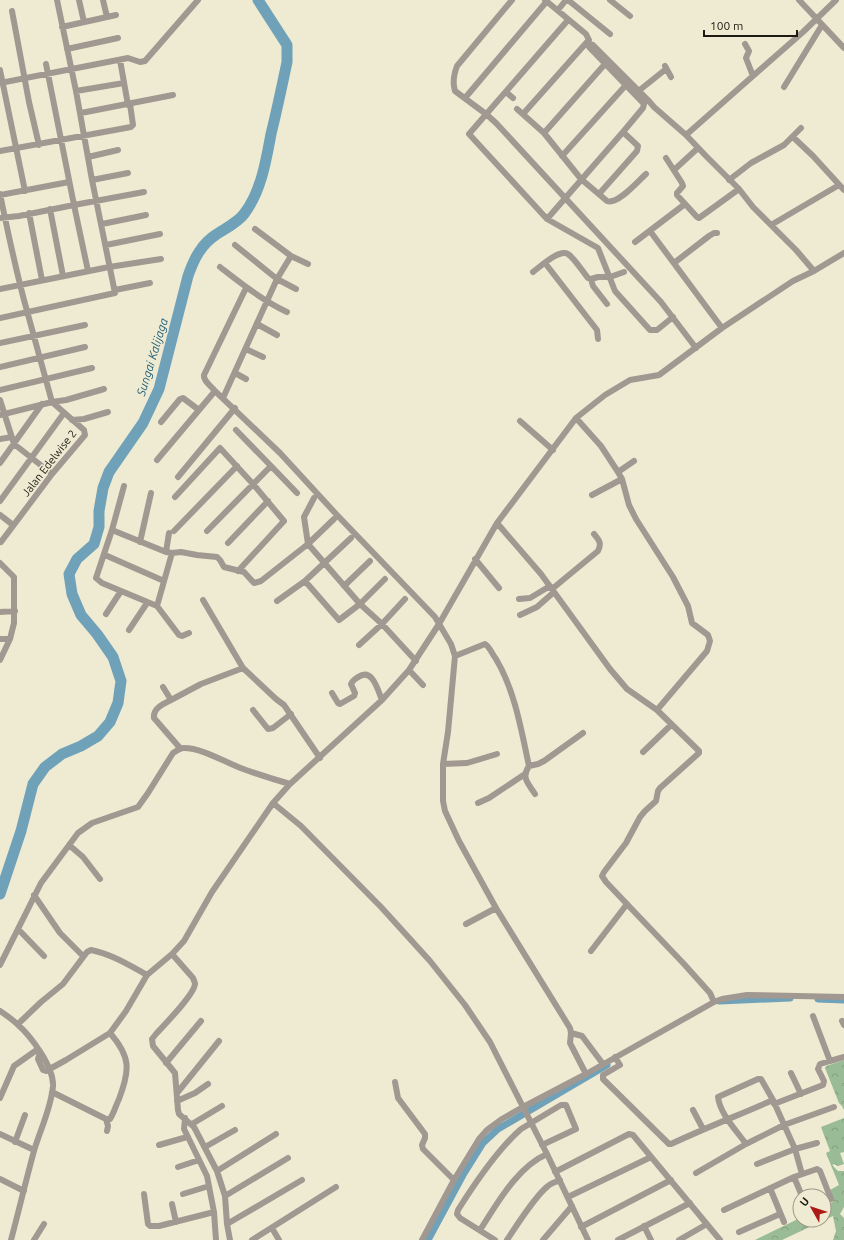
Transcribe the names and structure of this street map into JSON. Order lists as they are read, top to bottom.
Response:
{
  "streets": {
    "street": ["Jalan Edelwise 2"]
  },
  "water": ["Sungai Kalijaga"],
  "scale_bar": "100 m",
  "north": "top left"
}
